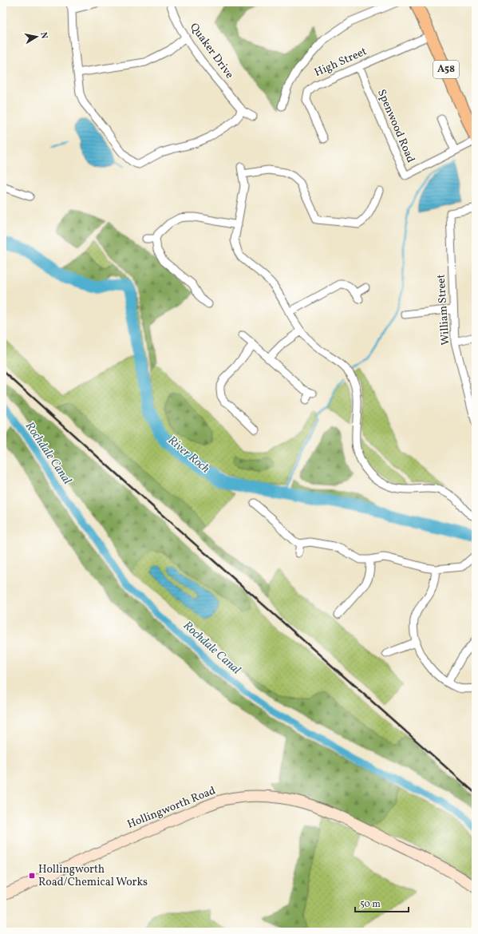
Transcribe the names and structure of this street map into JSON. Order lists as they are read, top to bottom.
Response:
{
  "streets": {
    "highway": ["A58"],
    "main road": ["Hollingworth Road"],
    "street": [
      "Quaker Drive",
      "High Street",
      "Spenwood Road",
      "William Street"
    ]
  },
  "crossings": [
    ["High Street", "A58"],
    ["High Street", "Spenwood Road"]
  ],
  "water": ["Rochdale Canal", "River Roch"],
  "places": {
    "transit": ["Hollingworth Road/Chemical Works"]
  },
  "scale_bar": "50 m",
  "north": "right"
}
